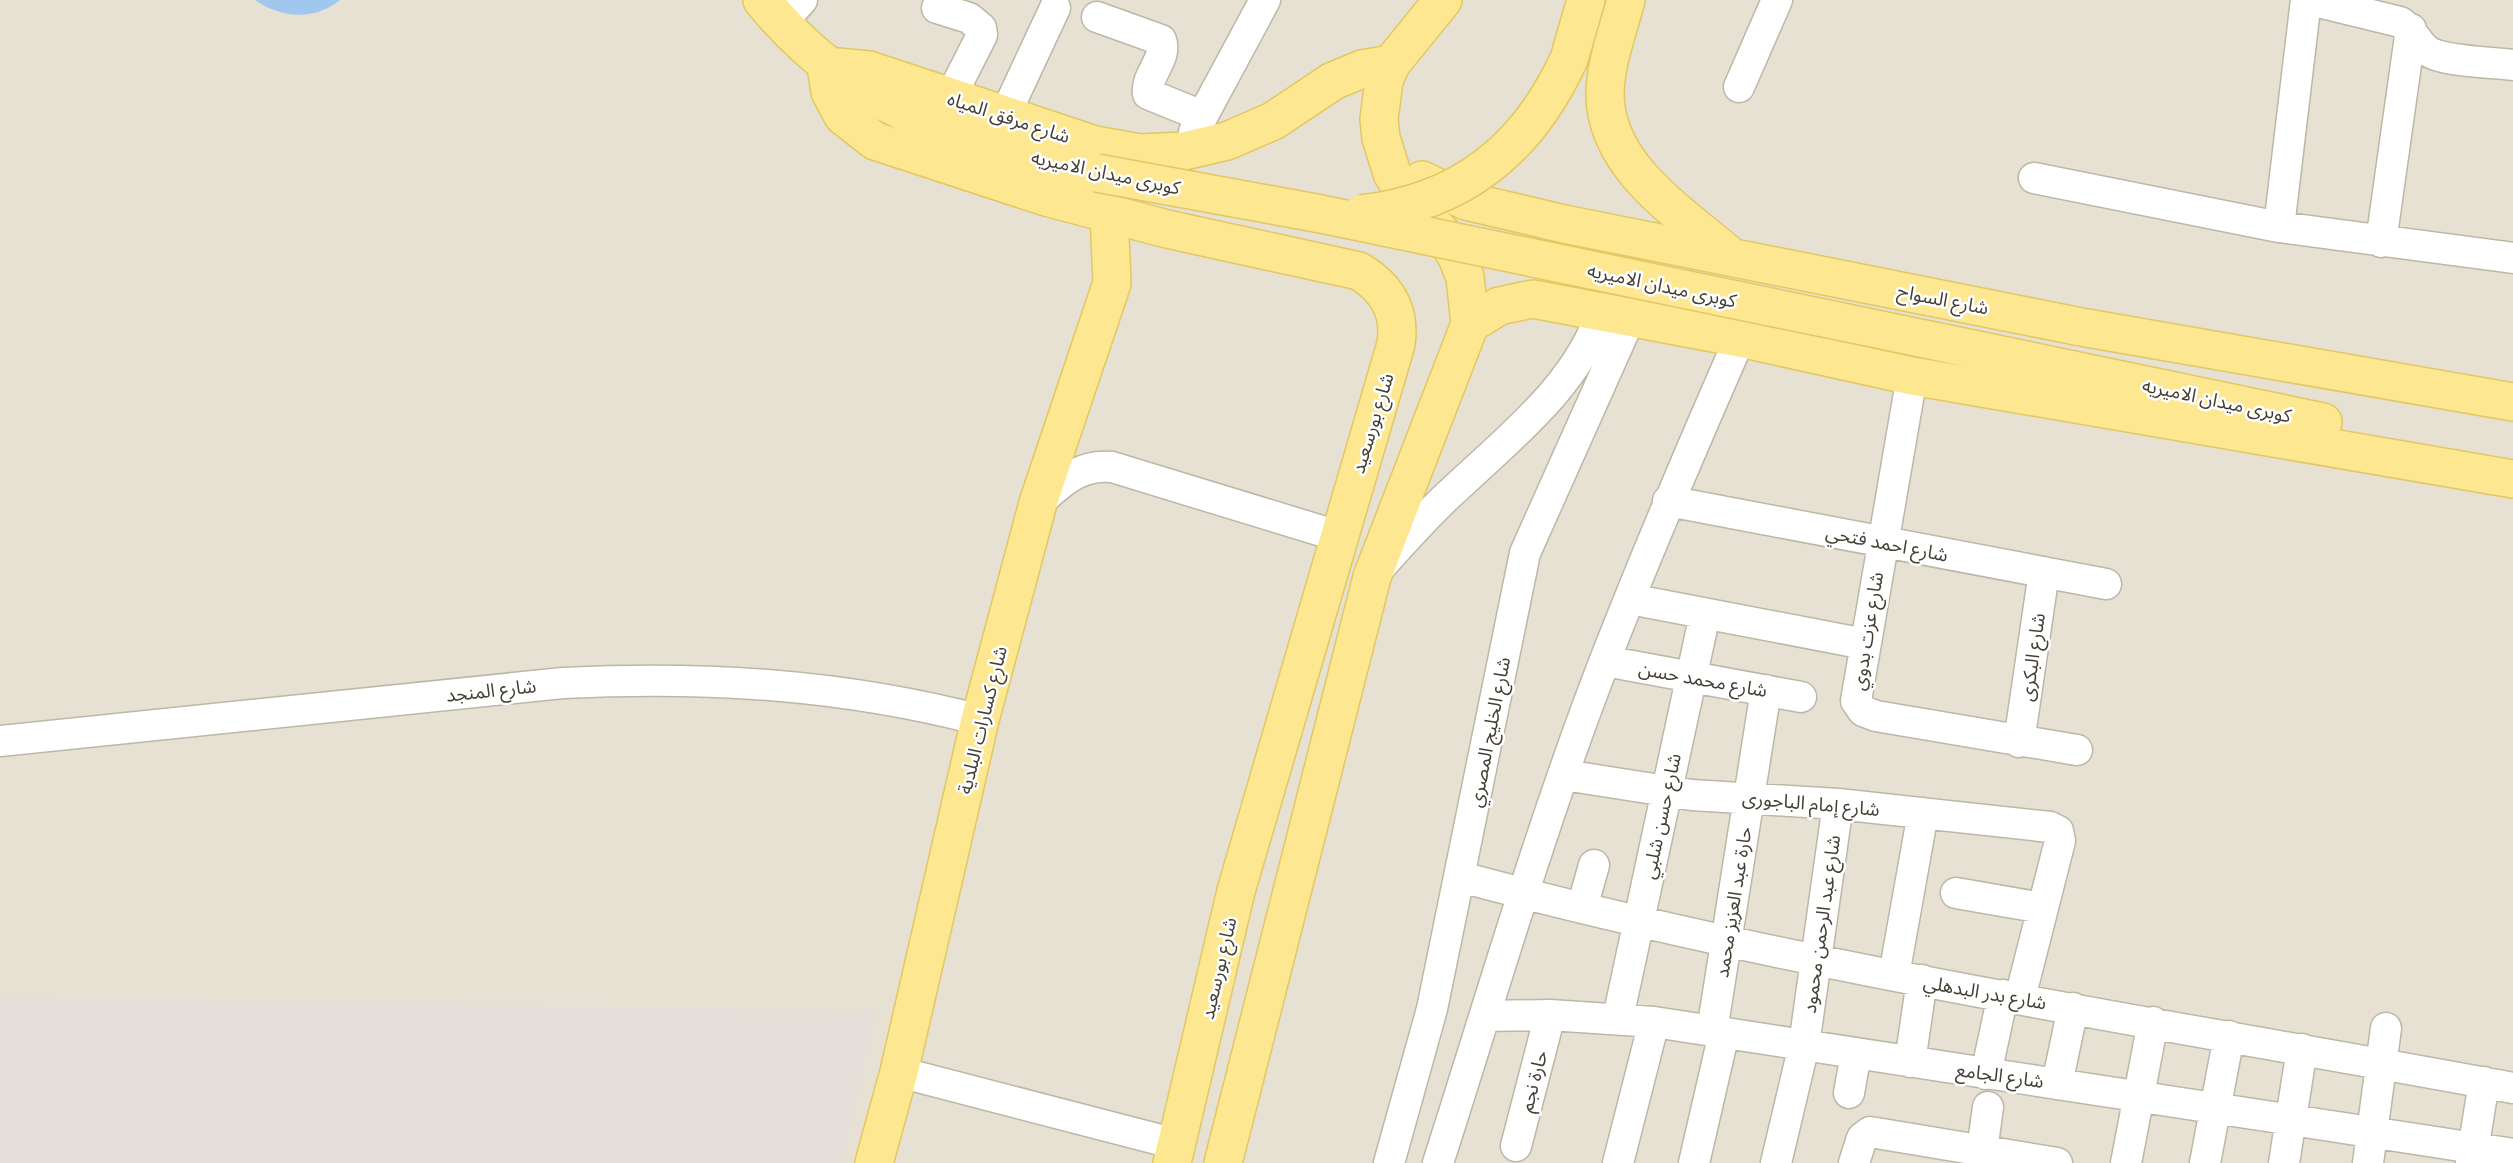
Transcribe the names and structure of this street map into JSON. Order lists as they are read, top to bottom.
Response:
{
  "streets": {
    "main road": [
      "شارع مرفق المياه",
      "كوبرى ميدان الاميريه",
      "شارع السواح",
      "شارع بورسعيد",
      "شارع كسارات البلدية"
    ],
    "street": [
      "شارع احمد فتحي",
      "شارع عزت بدوي",
      "شارع البكرى",
      "شارع محمد حسن",
      "شارع المنجد",
      "شارع الخليج المصري",
      "شارع إمام الباجورى",
      "شارع حسن شلبي",
      "حارة عبد العزيز محمد",
      "شارع عبد الرحمن محمود",
      "شارع بدر البدهلي",
      "شارع الجامع",
      "حارة نجم"
    ]
  },
  "crossings": [
    ["شارع مرفق المياه", "كوبرى ميدان الاميريه"],
    ["شارع مرفق المياه", "شارع بورسعيد"],
    ["كوبرى ميدان الاميريه", "شارع بورسعيد"],
    ["شارع بورسعيد", "شارع كسارات البلدية"],
    ["شارع احمد فتحي", "شارع عزت بدوي"],
    ["شارع احمد فتحي", "شارع البكرى"],
    ["شارع عزت بدوي", "شارع البكرى"],
    ["شارع محمد حسن", "شارع حسن شلبي"],
    ["شارع محمد حسن", "حارة عبد العزيز محمد"],
    ["شارع المنجد", "شارع كسارات البلدية"],
    ["شارع الخليج المصري", "شارع بدر البدهلي"],
    ["شارع إمام الباجورى", "شارع حسن شلبي"],
    ["شارع إمام الباجورى", "حارة عبد العزيز محمد"],
    ["شارع إمام الباجورى", "شارع عبد الرحمن محمود"],
    ["شارع حسن شلبي", "شارع بدر البدهلي"],
    ["شارع حسن شلبي", "شارع الجامع"],
    ["حارة عبد العزيز محمد", "شارع بدر البدهلي"],
    ["حارة عبد العزيز محمد", "شارع الجامع"],
    ["شارع عبد الرحمن محمود", "شارع بدر البدهلي"],
    ["شارع عبد الرحمن محمود", "شارع الجامع"],
    ["شارع الجامع", "حارة نجم"]
  ]
}
